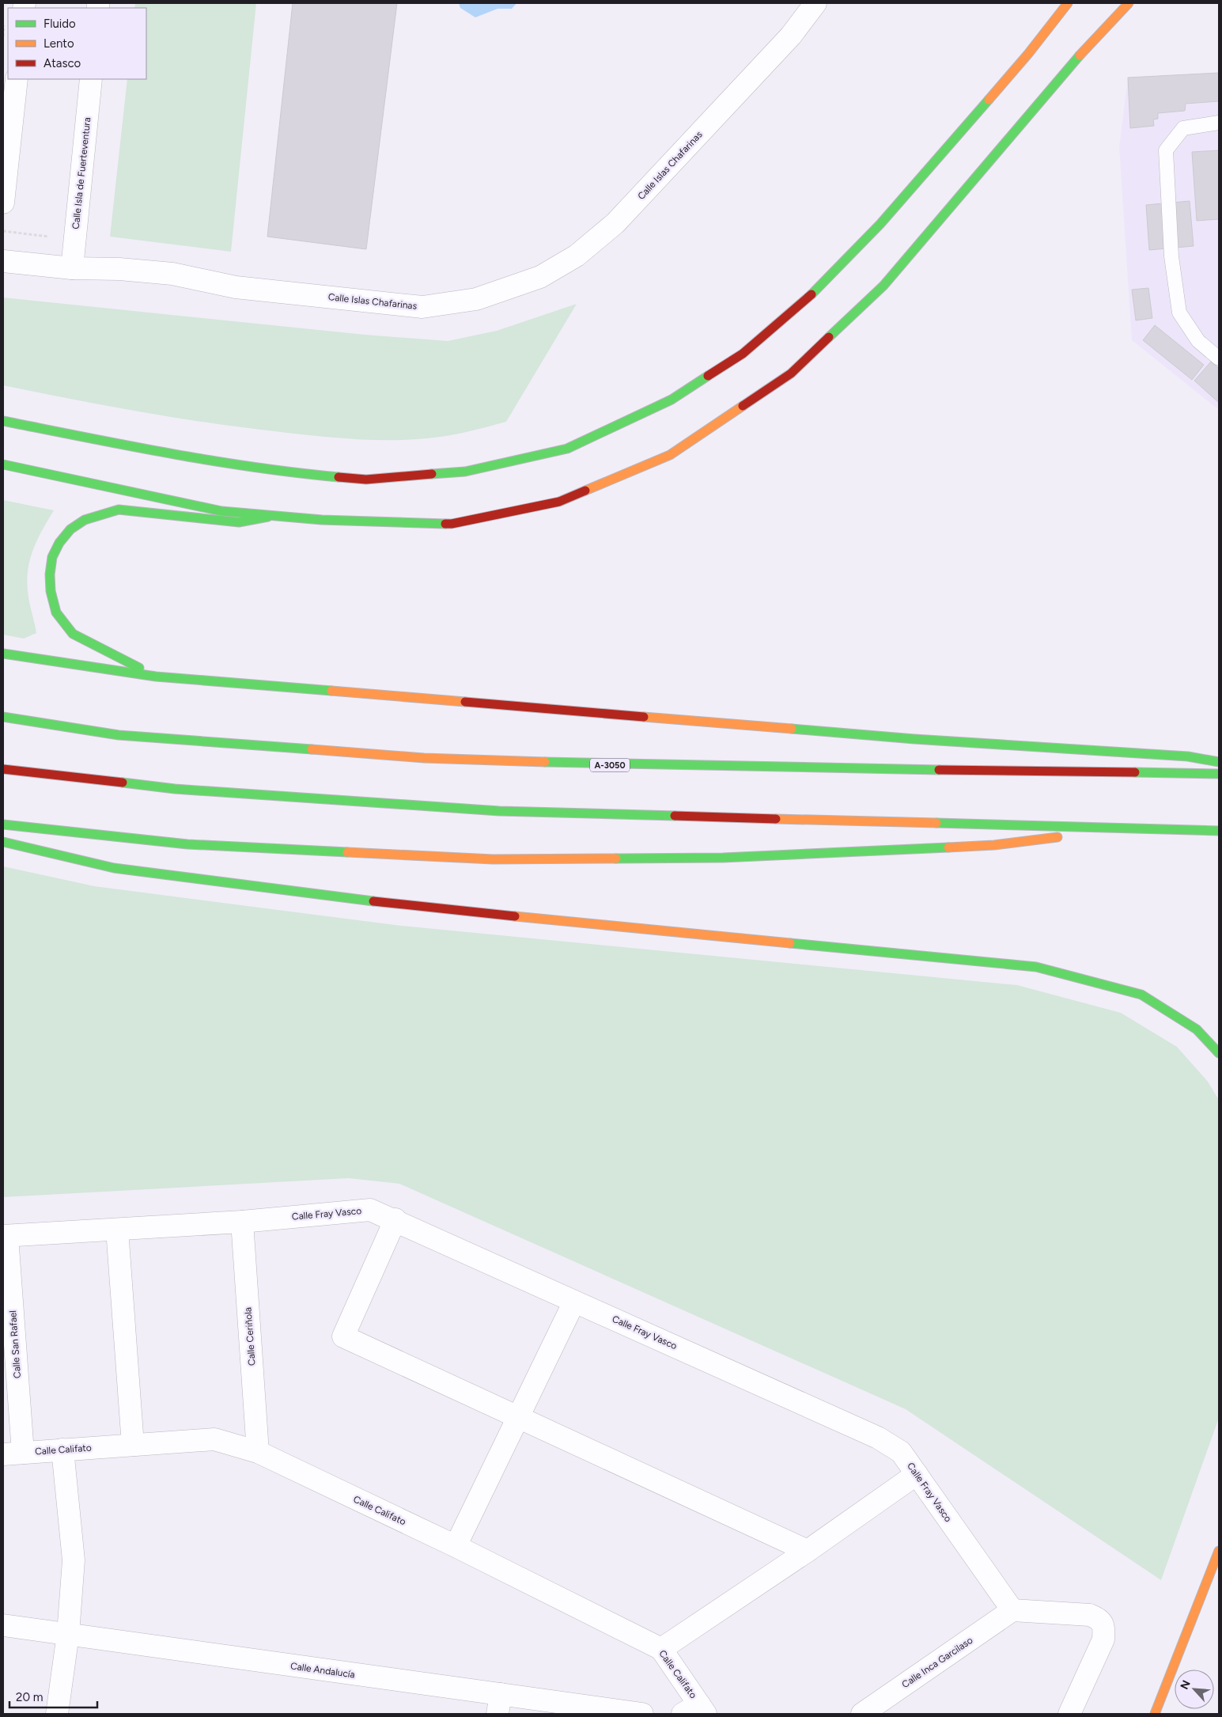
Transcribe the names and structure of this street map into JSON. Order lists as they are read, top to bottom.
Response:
{
  "streets": {
    "main road": ["A-3050"],
    "street": [
      "Calle Islas Chafarinas",
      "Calle Isla de Fuerteventura",
      "Calle Fray Vasco",
      "Calle Ceriñola",
      "Calle San Rafael",
      "Calle Califato",
      "Calle Inca Garcilaso",
      "Calle Andalucía"
    ]
  },
  "crossings": [
    ["Calle Islas Chafarinas", "Calle Isla de Fuerteventura"],
    ["Calle Fray Vasco", "Calle Ceriñola"],
    ["Calle Fray Vasco", "Calle San Rafael"],
    ["Calle Fray Vasco", "Calle Inca Garcilaso"],
    ["Calle Ceriñola", "Calle Califato"],
    ["Calle San Rafael", "Calle Califato"]
  ],
  "legend": ["Fluido", "Lento", "Atasco"],
  "scale_bar": "20 m",
  "north": "top left"
}
